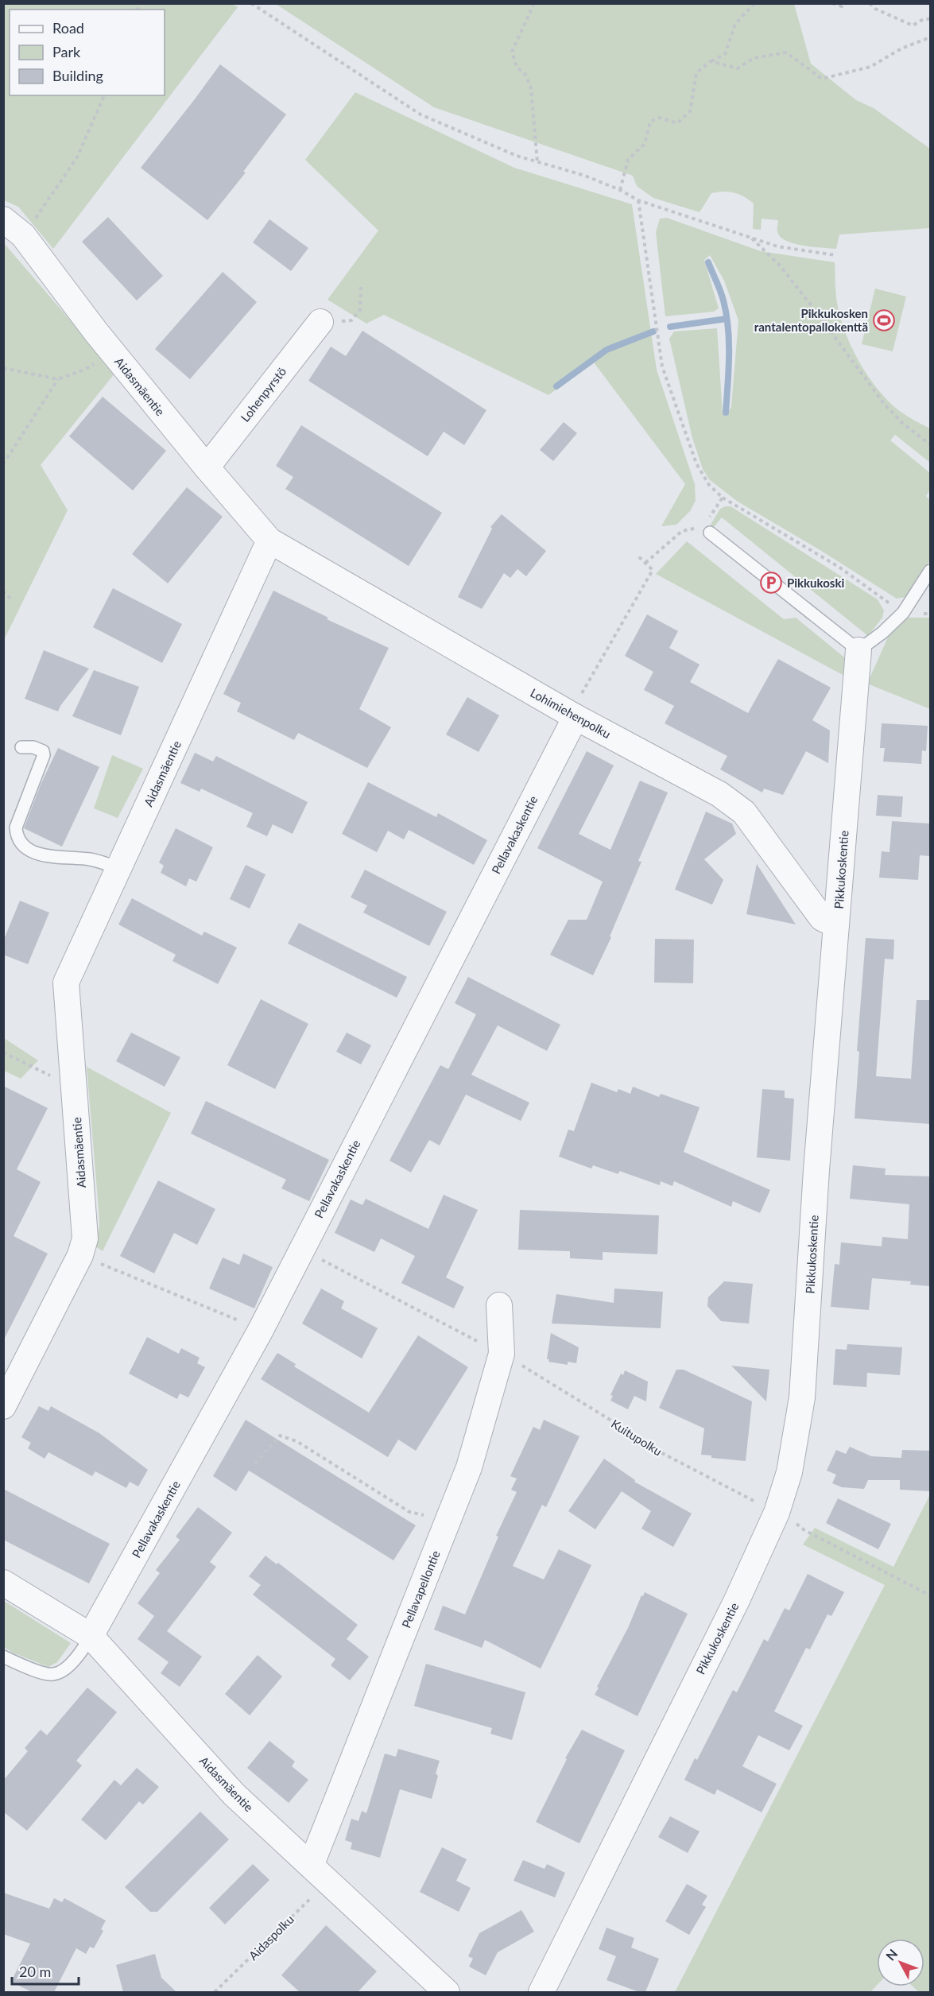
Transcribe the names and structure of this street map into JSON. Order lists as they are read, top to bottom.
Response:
{
  "streets": {
    "street": [
      "Aidasmäentie",
      "Lohenpyrstö",
      "Lohimiehenpolku",
      "Pellavakaskentie",
      "Pikkukoskentie",
      "Pellavapellontie"
    ],
    "path": ["Kuitupolku", "Aidaspolku"]
  },
  "crossings": [
    ["Aidasmäentie", "Lohenpyrstö"],
    ["Aidasmäentie", "Lohimiehenpolku"],
    ["Aidasmäentie", "Pellavakaskentie"],
    ["Aidasmäentie", "Pellavapellontie"],
    ["Aidasmäentie", "Aidaspolku"],
    ["Lohimiehenpolku", "Pellavakaskentie"],
    ["Lohimiehenpolku", "Pikkukoskentie"],
    ["Pellavakaskentie", "Kuitupolku"],
    ["Pikkukoskentie", "Kuitupolku"],
    ["Kuitupolku", "Pellavapellontie"],
    ["Pellavapellontie", "Aidaspolku"]
  ],
  "places": {
    "sports": ["Pikkukosken rantalentopallokenttä"],
    "parking": ["Pikkukoski"]
  },
  "legend": ["Road", "Park", "Building"],
  "scale_bar": "20 m",
  "north": "top left"
}
